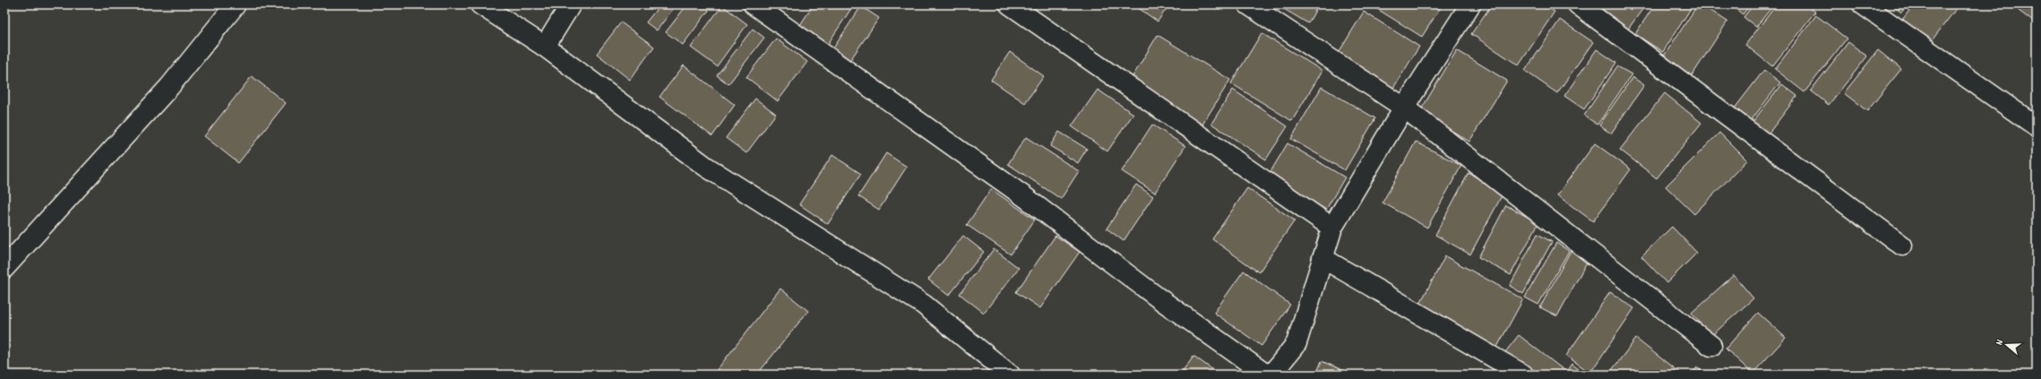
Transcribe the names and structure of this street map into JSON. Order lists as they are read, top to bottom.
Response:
{
  "north": "left"
}
